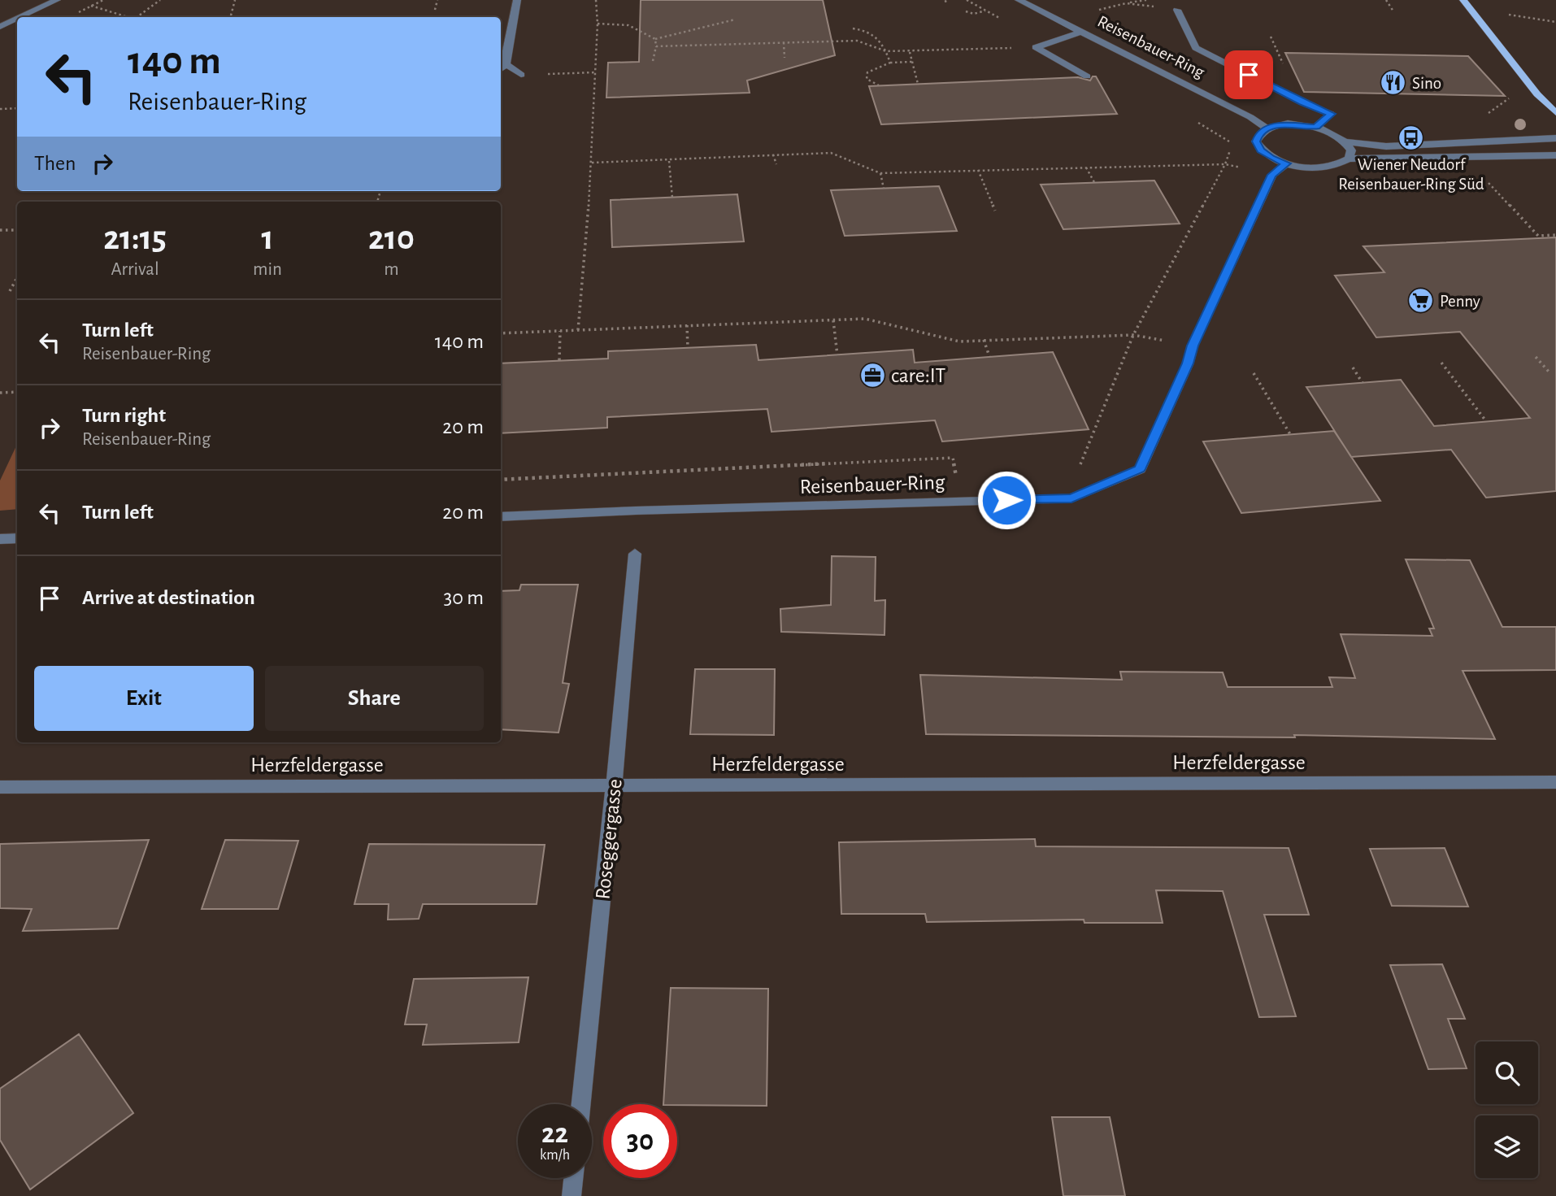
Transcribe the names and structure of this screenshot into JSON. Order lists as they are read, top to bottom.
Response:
{
  "streets": {
    "street": ["Reisenbauer-Ring", "Herzfeldergasse", "Roseggergasse"]
  },
  "crossings": [
    ["Herzfeldergasse", "Roseggergasse"]
  ],
  "places": {
    "restaurant": ["Sino"],
    "bus stop": ["Wiener Neudorf Reisenbauer-Ring Süd"],
    "supermarket": ["Penny"],
    "office": ["care:IT"]
  },
  "page": {
    "turn": ["140 m", "Reisenbauer-Ring"],
    "then": "Then",
    "eta": [
      "21:15",
      "Arrival",
      "1",
      "min",
      "210",
      "m"
    ],
    "list": [
      {
        "name": "Turn left",
        "note": "Reisenbauer-Ring",
        "value": "140 m"
      },
      {
        "name": "Turn right",
        "note": "Reisenbauer-Ring",
        "value": "20 m"
      },
      {
        "name": "Turn left",
        "value": "20 m"
      },
      {
        "name": "Arrive at destination",
        "value": "30 m"
      }
    ],
    "buttons": ["Exit", "Share"],
    "speed": "22 km/h",
    "limit": "30"
  }
}
